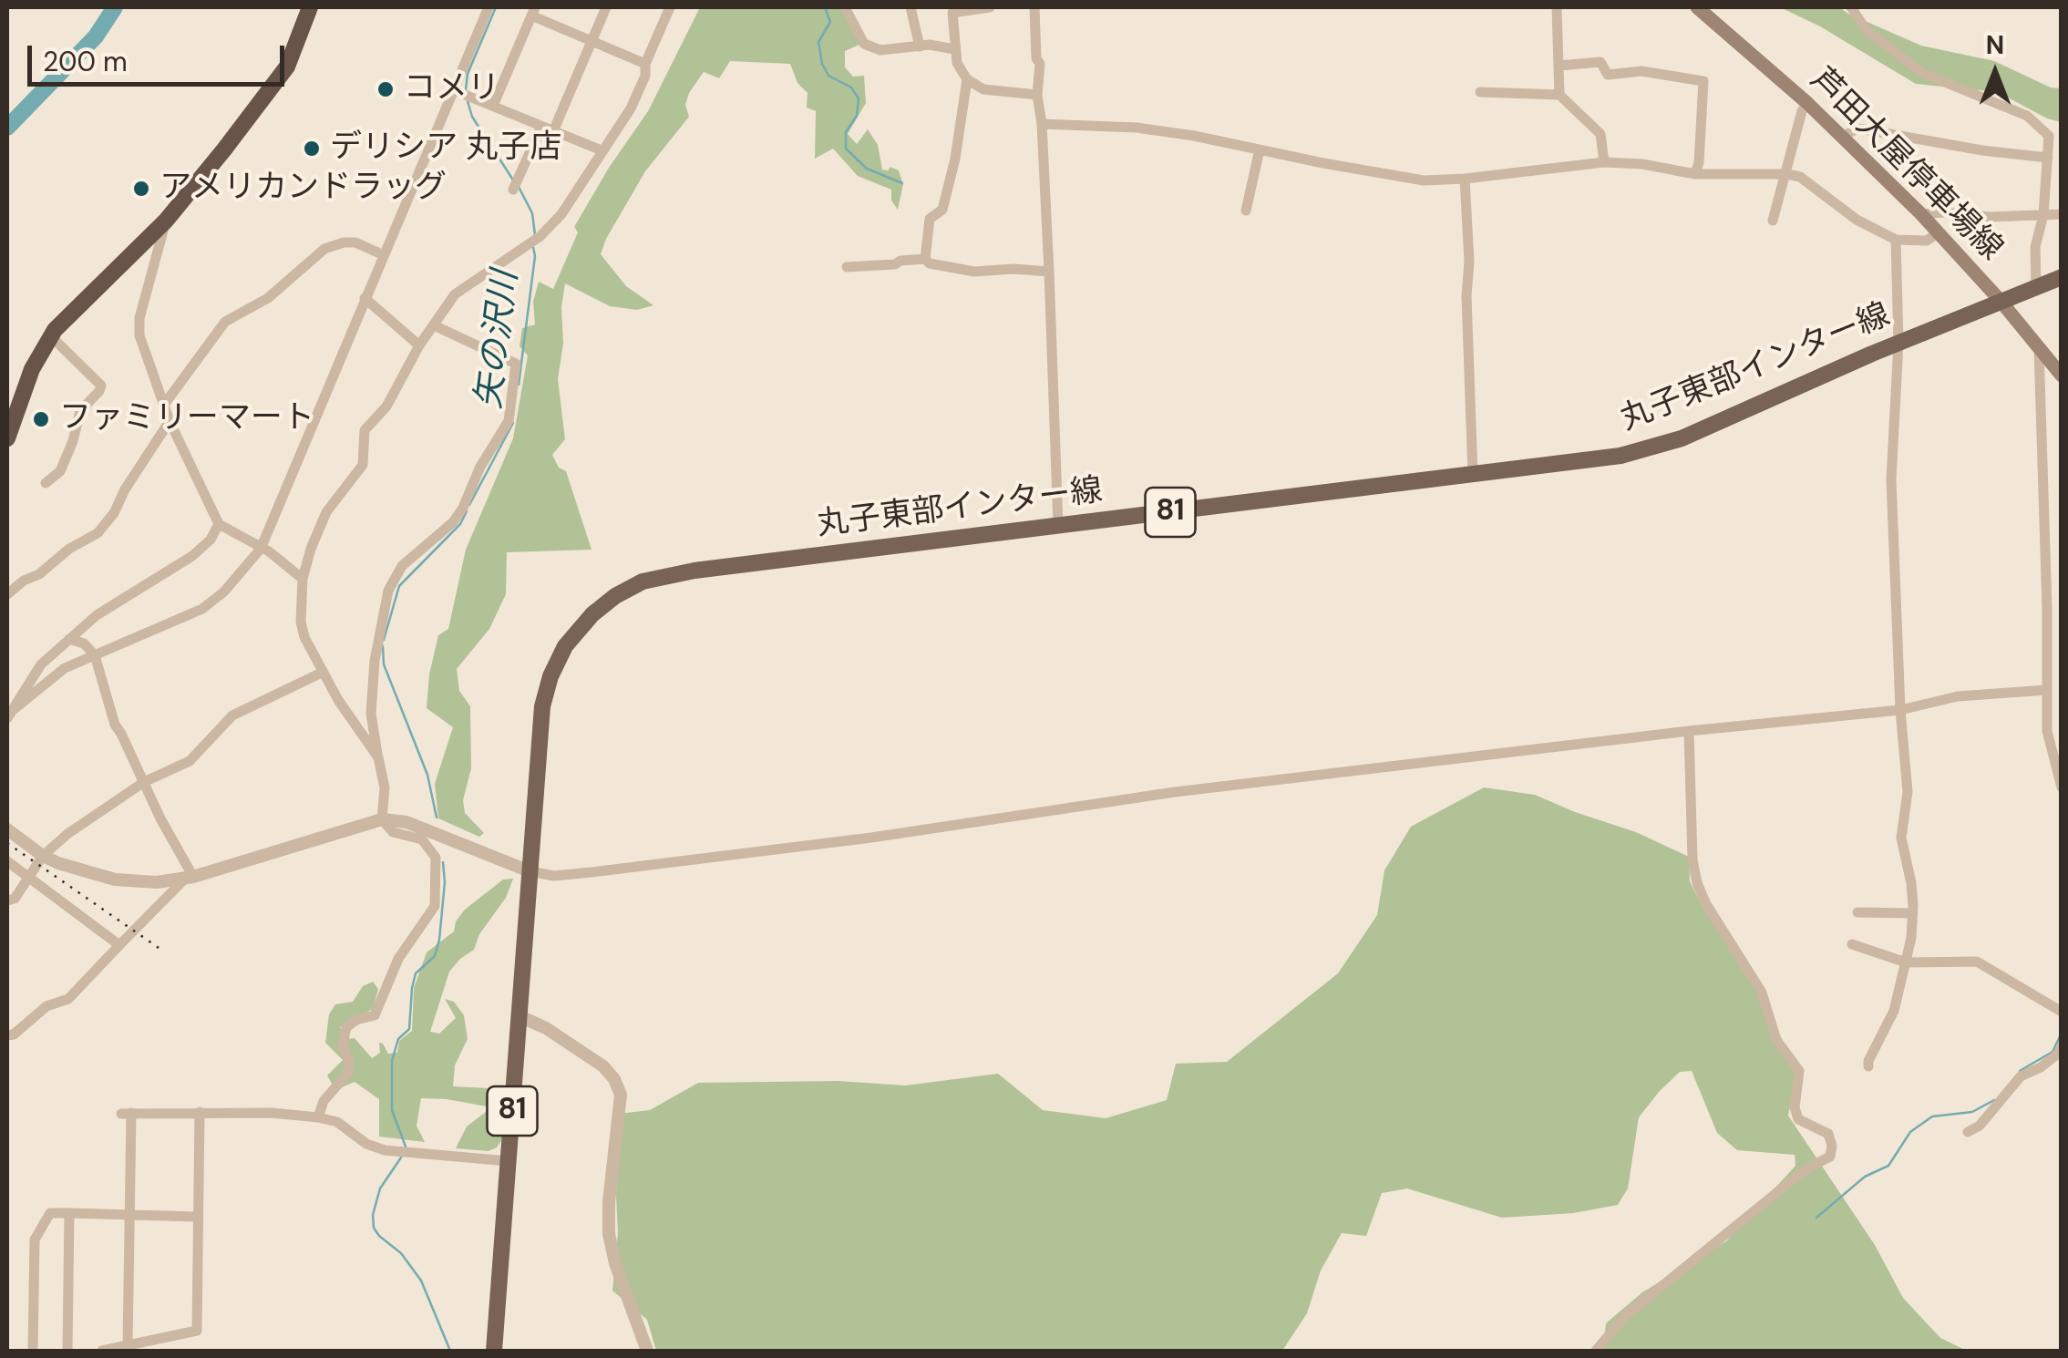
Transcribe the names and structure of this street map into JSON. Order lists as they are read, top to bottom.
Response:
{
  "streets": {
    "main road": ["芦田大屋停車場線", "丸子東部インター線", "81"]
  },
  "crossings": [
    ["芦田大屋停車場線", "丸子東部インター線"]
  ],
  "water": ["矢の沢川"],
  "places": [
    "コメリ",
    "デリシア 丸子店",
    "アメリカンドラッグ",
    "ファミリーマート"
  ],
  "scale_bar": "200 m",
  "north": "top"
}
